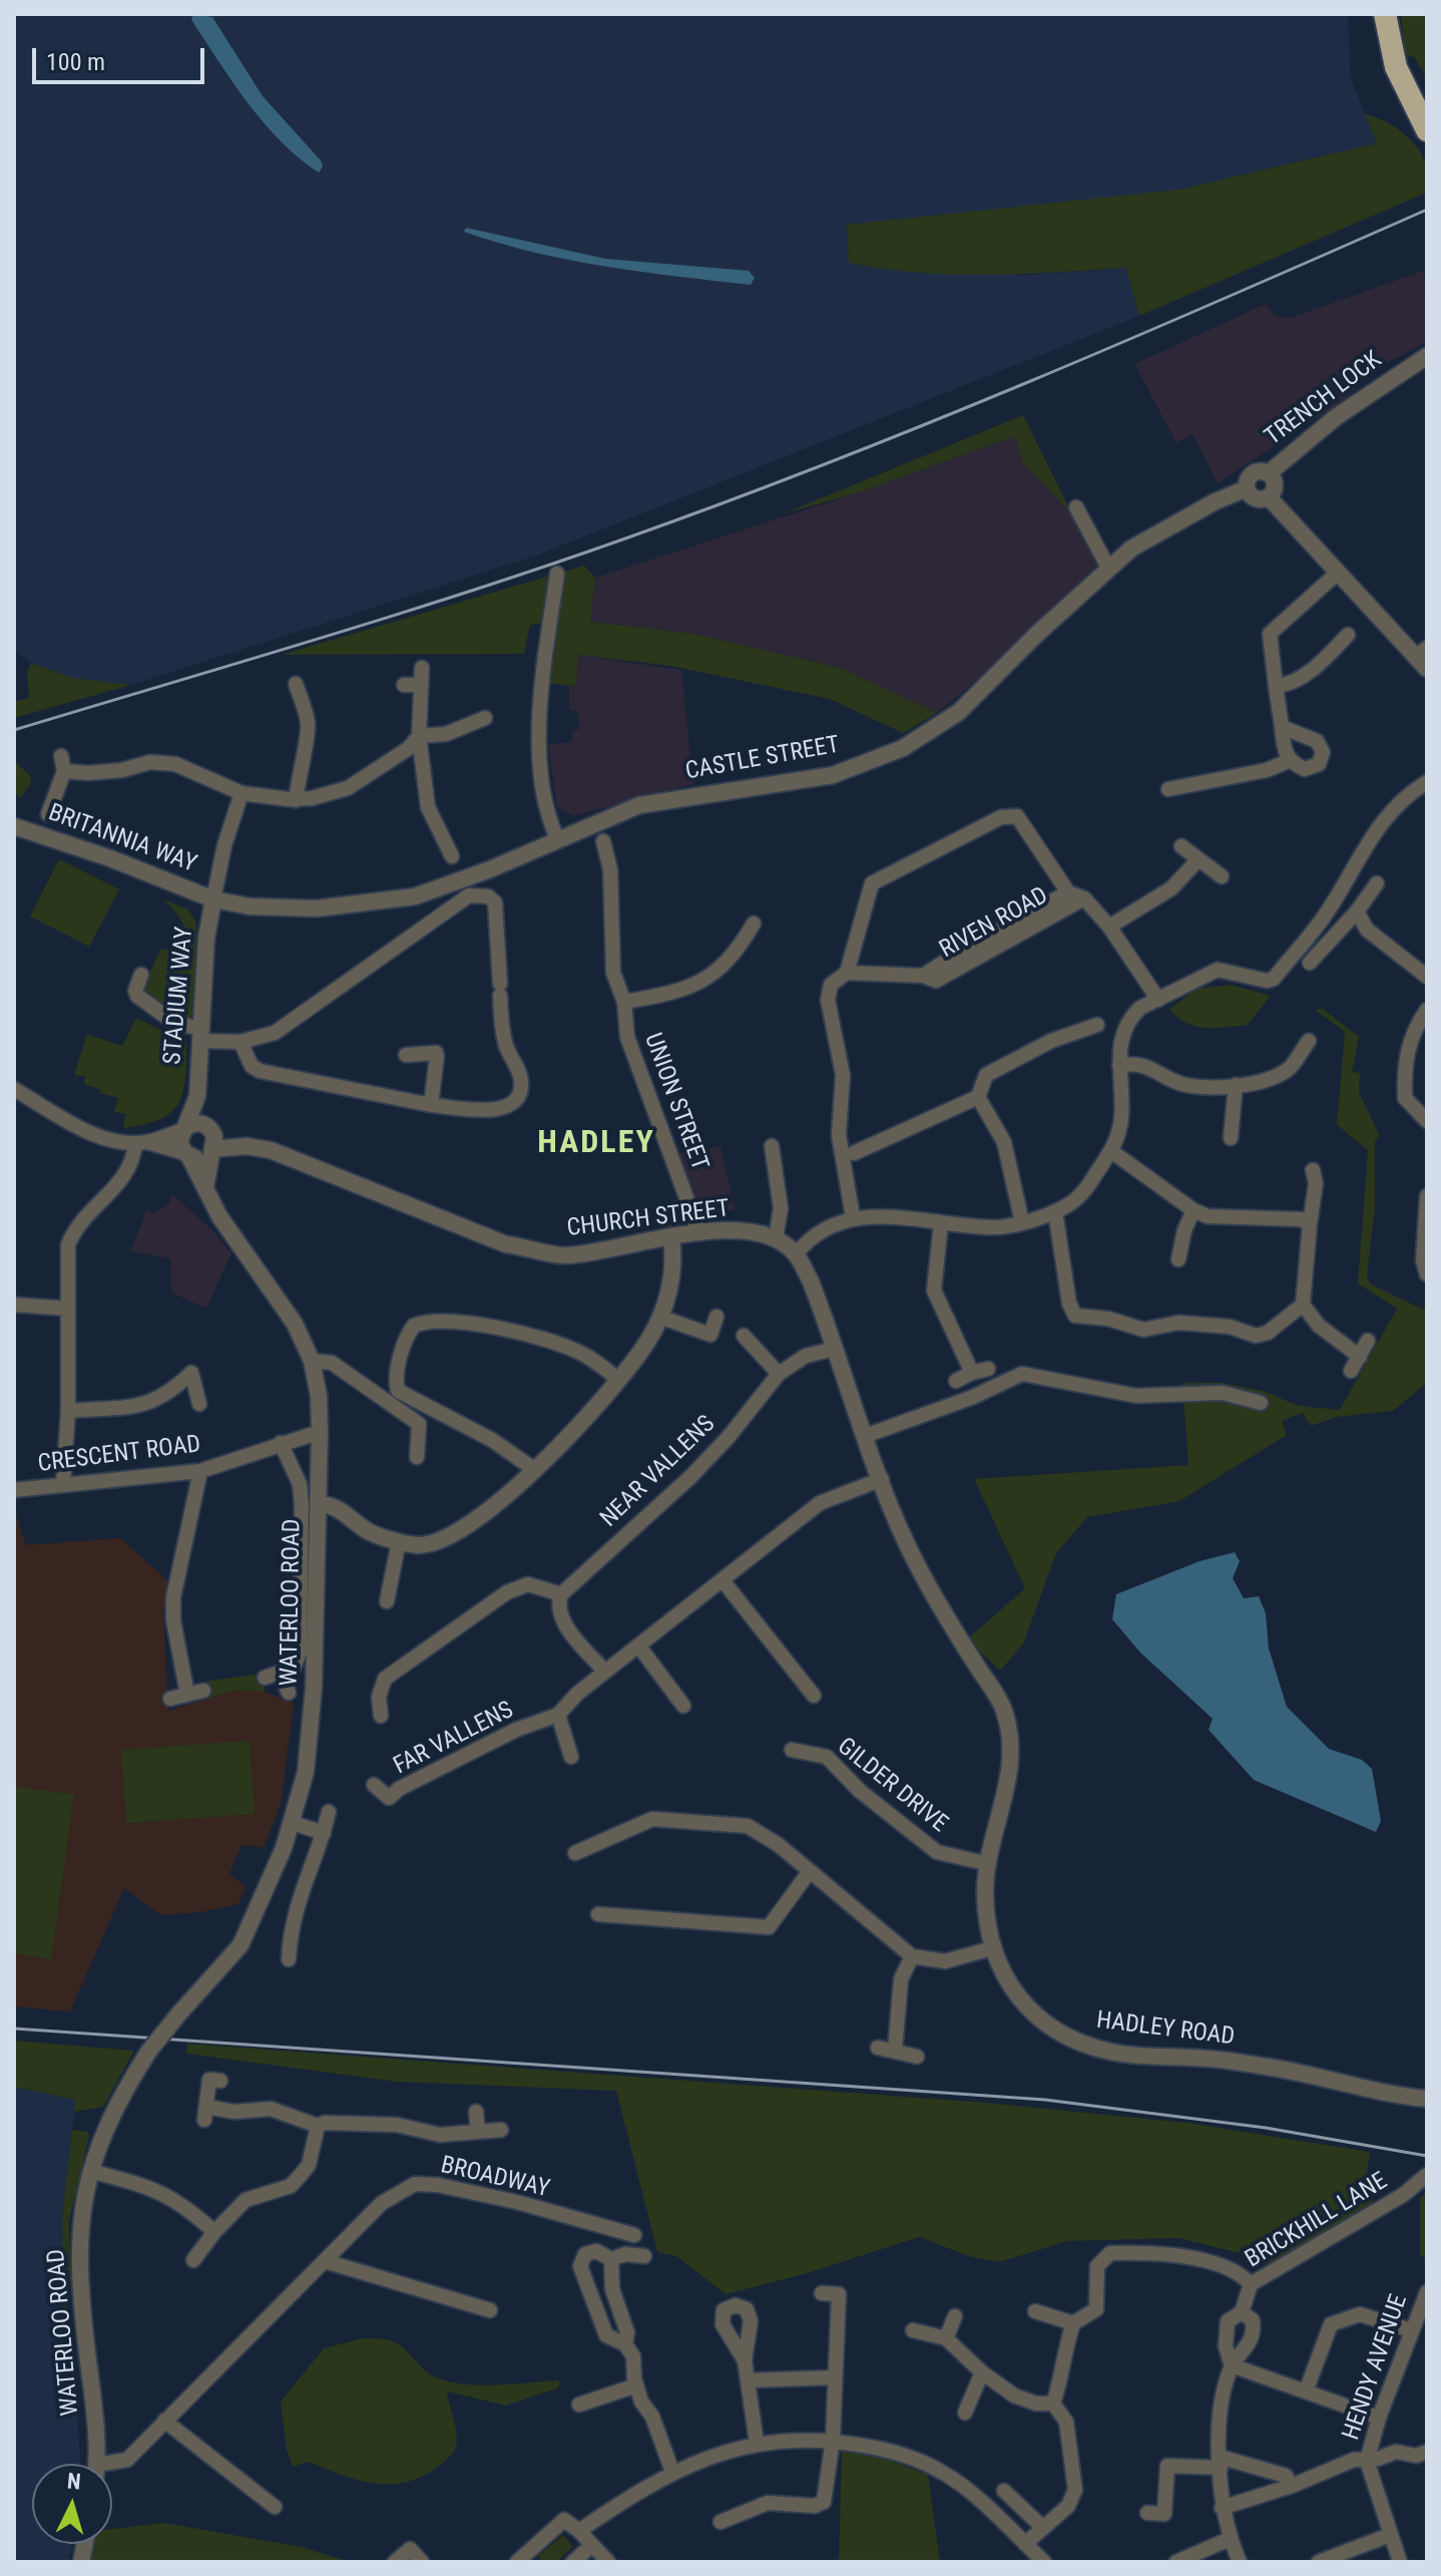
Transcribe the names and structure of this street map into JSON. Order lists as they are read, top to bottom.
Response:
{
  "streets": {
    "street": [
      "TRENCH LOCK",
      "CASTLE STREET",
      "BRITANNIA WAY",
      "RIVEN ROAD",
      "STADIUM WAY",
      "UNION STREET",
      "CHURCH STREET",
      "CRESCENT ROAD",
      "NEAR VALLENS",
      "WATERLOO ROAD",
      "FAR VALLENS",
      "GILDER DRIVE",
      "HADLEY ROAD",
      "BROADWAY",
      "BRICKHILL LANE",
      "HENDY AVENUE"
    ]
  },
  "crossings": [
    ["TRENCH LOCK", "CASTLE STREET"],
    ["CASTLE STREET", "BRITANNIA WAY"],
    ["CASTLE STREET", "STADIUM WAY"],
    ["BRITANNIA WAY", "STADIUM WAY"],
    ["STADIUM WAY", "CHURCH STREET"],
    ["STADIUM WAY", "WATERLOO ROAD"],
    ["UNION STREET", "CHURCH STREET"],
    ["CHURCH STREET", "NEAR VALLENS"],
    ["CHURCH STREET", "WATERLOO ROAD"],
    ["CHURCH STREET", "FAR VALLENS"],
    ["CHURCH STREET", "HADLEY ROAD"],
    ["CRESCENT ROAD", "WATERLOO ROAD"],
    ["GILDER DRIVE", "HADLEY ROAD"]
  ],
  "districts": ["HADLEY"],
  "scale_bar": "100 m",
  "north": "top"
}
